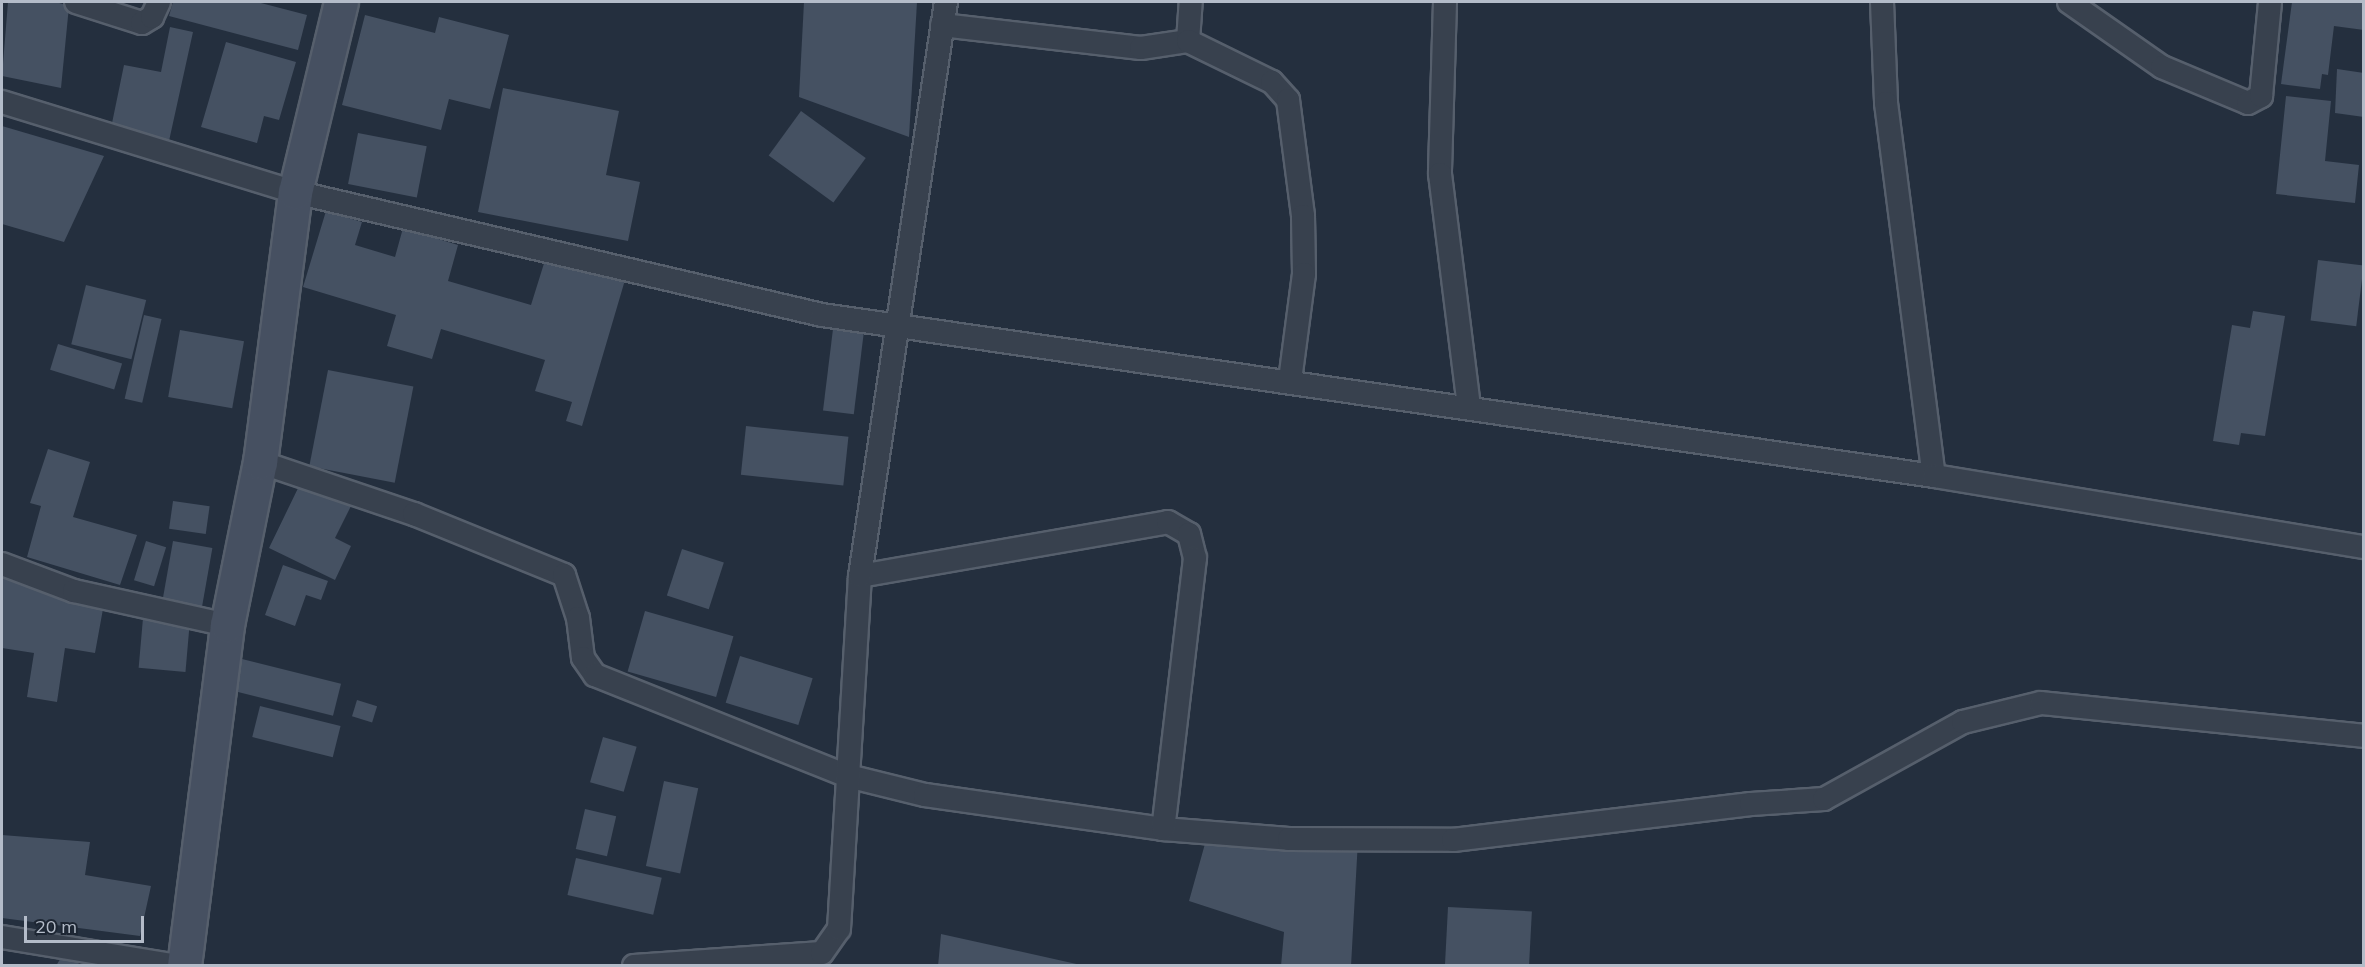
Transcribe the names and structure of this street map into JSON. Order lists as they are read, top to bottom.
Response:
{
  "scale_bar": "20 m"
}
